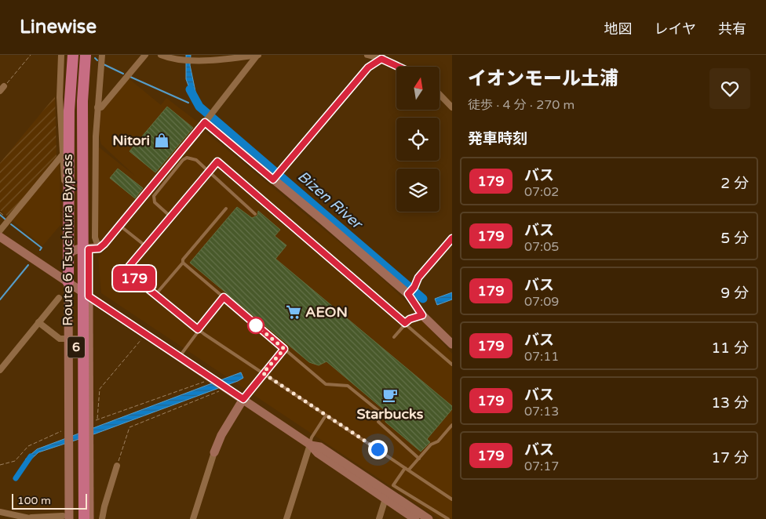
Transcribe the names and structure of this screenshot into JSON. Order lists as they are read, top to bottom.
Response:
{
  "streets": {
    "highway": ["Route 6 Tsuchiura Bypass", "6"]
  },
  "water": ["Bizen River"],
  "places": {
    "shop": ["Nitori"],
    "supermarket": ["AEON"],
    "cafe": ["Starbucks"]
  },
  "lines": ["bus line 179"],
  "scale_bar": "100 m",
  "north": "top",
  "page": {
    "header": "Linewise",
    "nav": ["地図", "レイヤ", "共有"],
    "on_map": "179",
    "heading": [
      ["イオンモール土浦", "徒歩 · 4 分 · 270 m"],
      "発車時刻"
    ],
    "list": [
      {
        "mark": "179",
        "name": "バス",
        "note": "07:02",
        "value": "2 分"
      },
      {
        "mark": "179",
        "name": "バス",
        "note": "07:05",
        "value": "5 分"
      },
      {
        "mark": "179",
        "name": "バス",
        "note": "07:09",
        "value": "9 分"
      },
      {
        "mark": "179",
        "name": "バス",
        "note": "07:11",
        "value": "11 分"
      },
      {
        "mark": "179",
        "name": "バス",
        "note": "07:13",
        "value": "13 分"
      },
      {
        "mark": "179",
        "name": "バス",
        "note": "07:17",
        "value": "17 分"
      }
    ],
    "scale": "100 m"
  }
}
